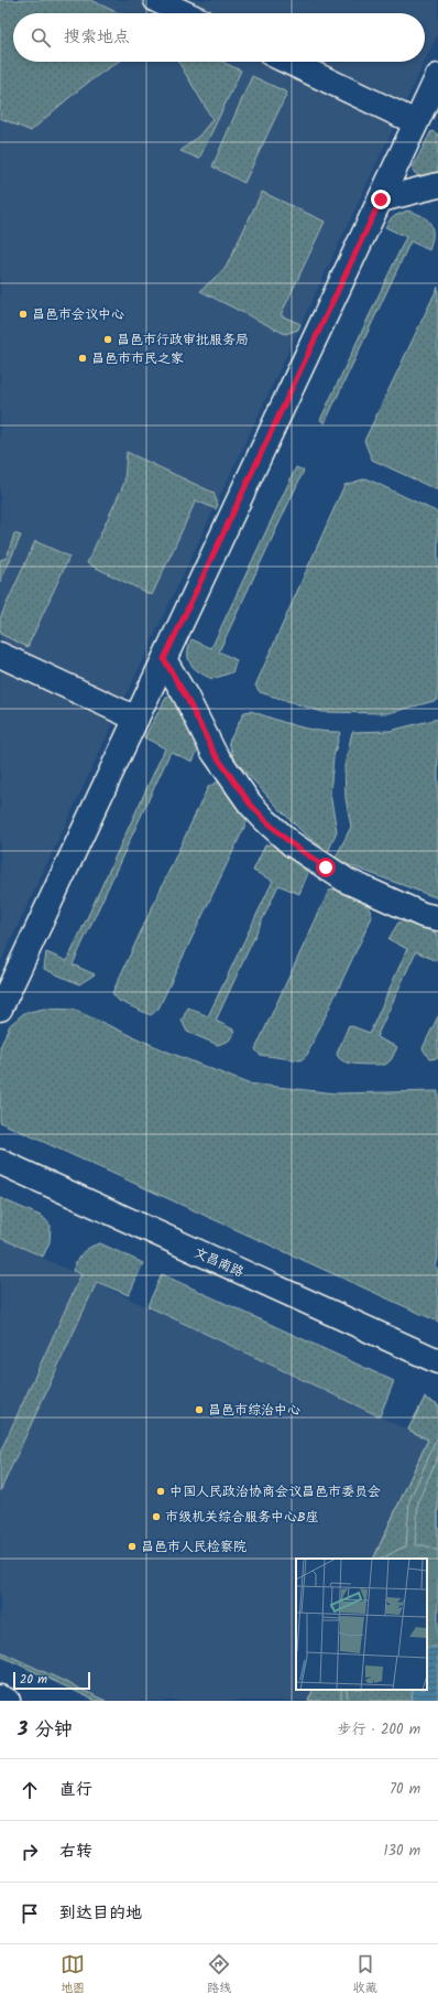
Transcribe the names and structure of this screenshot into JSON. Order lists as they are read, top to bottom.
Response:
{
  "streets": {
    "street": ["文昌南路"]
  },
  "places": [
    "昌邑市会议中心",
    "昌邑市行政审批服务局",
    "昌邑市市民之家",
    "昌邑市综治中心",
    "中国人民政治协商会议昌邑市委员会",
    "市级机关综合服务中心B座",
    "昌邑市人民检察院"
  ],
  "scale_bar": "20 m",
  "page": {
    "search": "搜索地点",
    "scale": "20 m",
    "heading": ["3 分钟", "步行 · 200 m"],
    "list": [
      ["直行", "70 m"],
      ["右转", "130 m"],
      "到达目的地"
    ],
    "nav": ["地图", "路线", "收藏"]
  }
}
